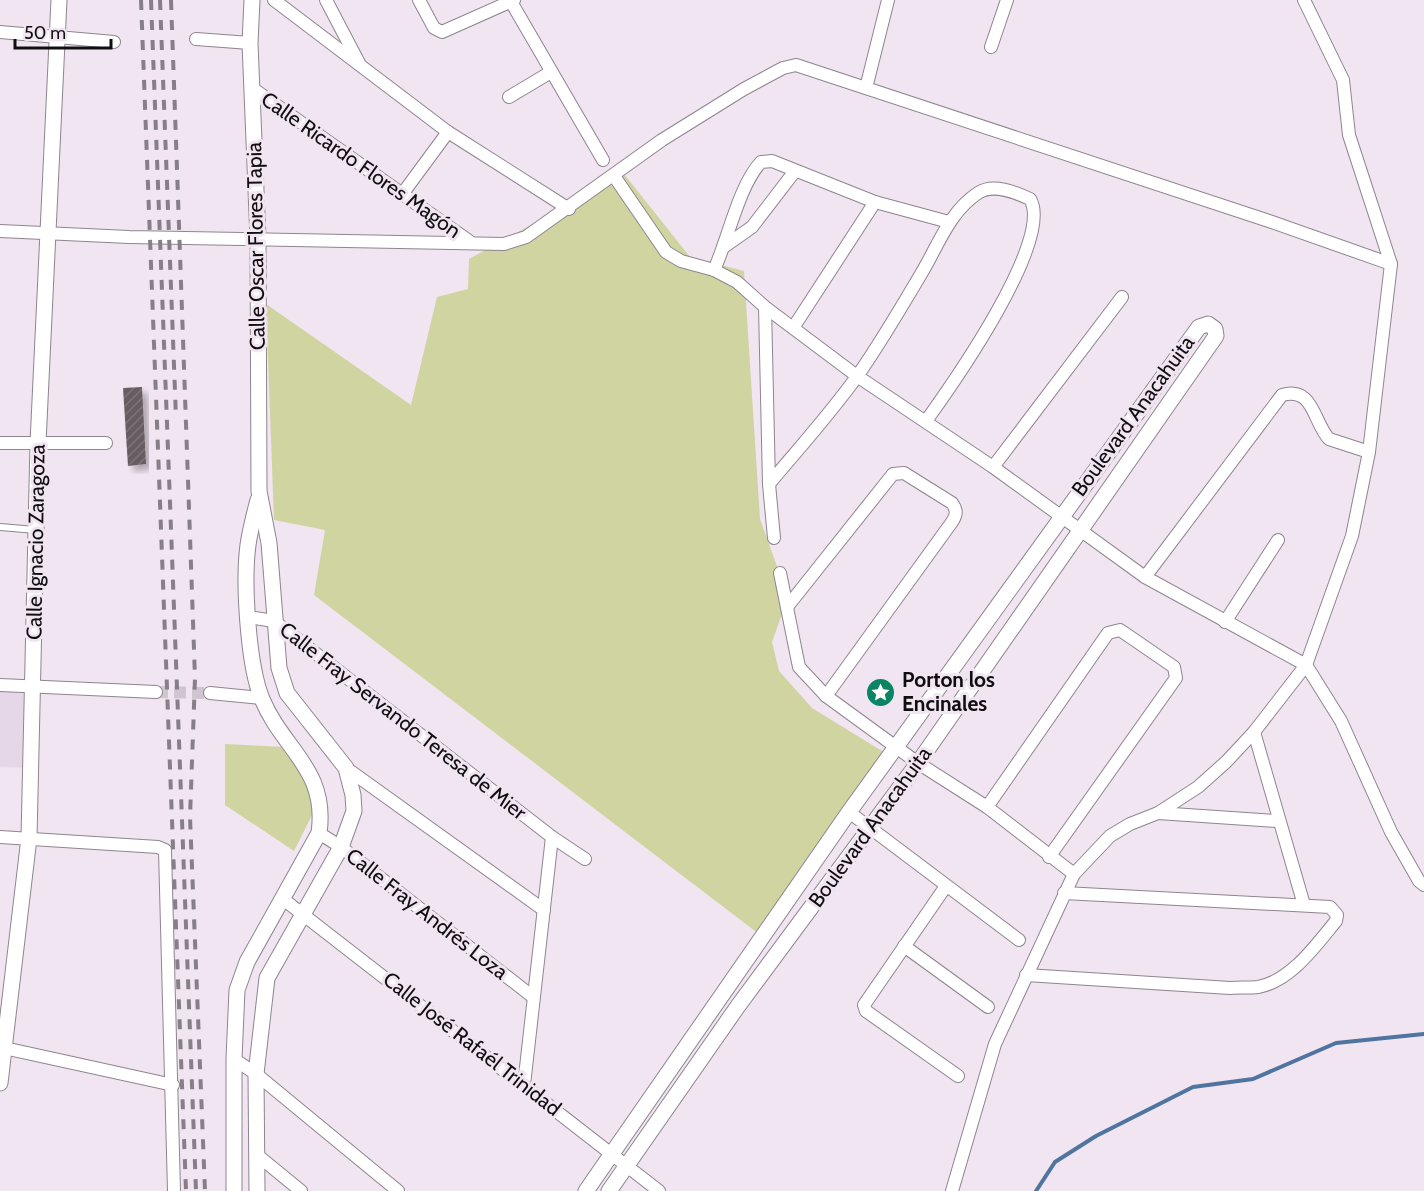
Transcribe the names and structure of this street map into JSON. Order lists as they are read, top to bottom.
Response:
{
  "streets": {
    "street": [
      "Calle Ricardo Flores Magón",
      "Calle Oscar Flores Tapia",
      "Boulevard Anacahuita",
      "Calle Ignacio Zaragoza",
      "Calle Fray Servando Teresa de Mier",
      "Calle Fray Andrés Loza",
      "Calle José Rafaél Trinidad"
    ]
  },
  "crossings": [
    ["Calle Ricardo Flores Magón", "Calle Oscar Flores Tapia"],
    ["Calle Oscar Flores Tapia", "Calle Fray Servando Teresa de Mier"],
    ["Calle Oscar Flores Tapia", "Calle Fray Andrés Loza"],
    ["Calle Oscar Flores Tapia", "Calle José Rafaél Trinidad"],
    ["Boulevard Anacahuita", "Calle José Rafaél Trinidad"]
  ],
  "places": {
    "place": ["Porton los Encinales"]
  },
  "scale_bar": "50 m"
}
